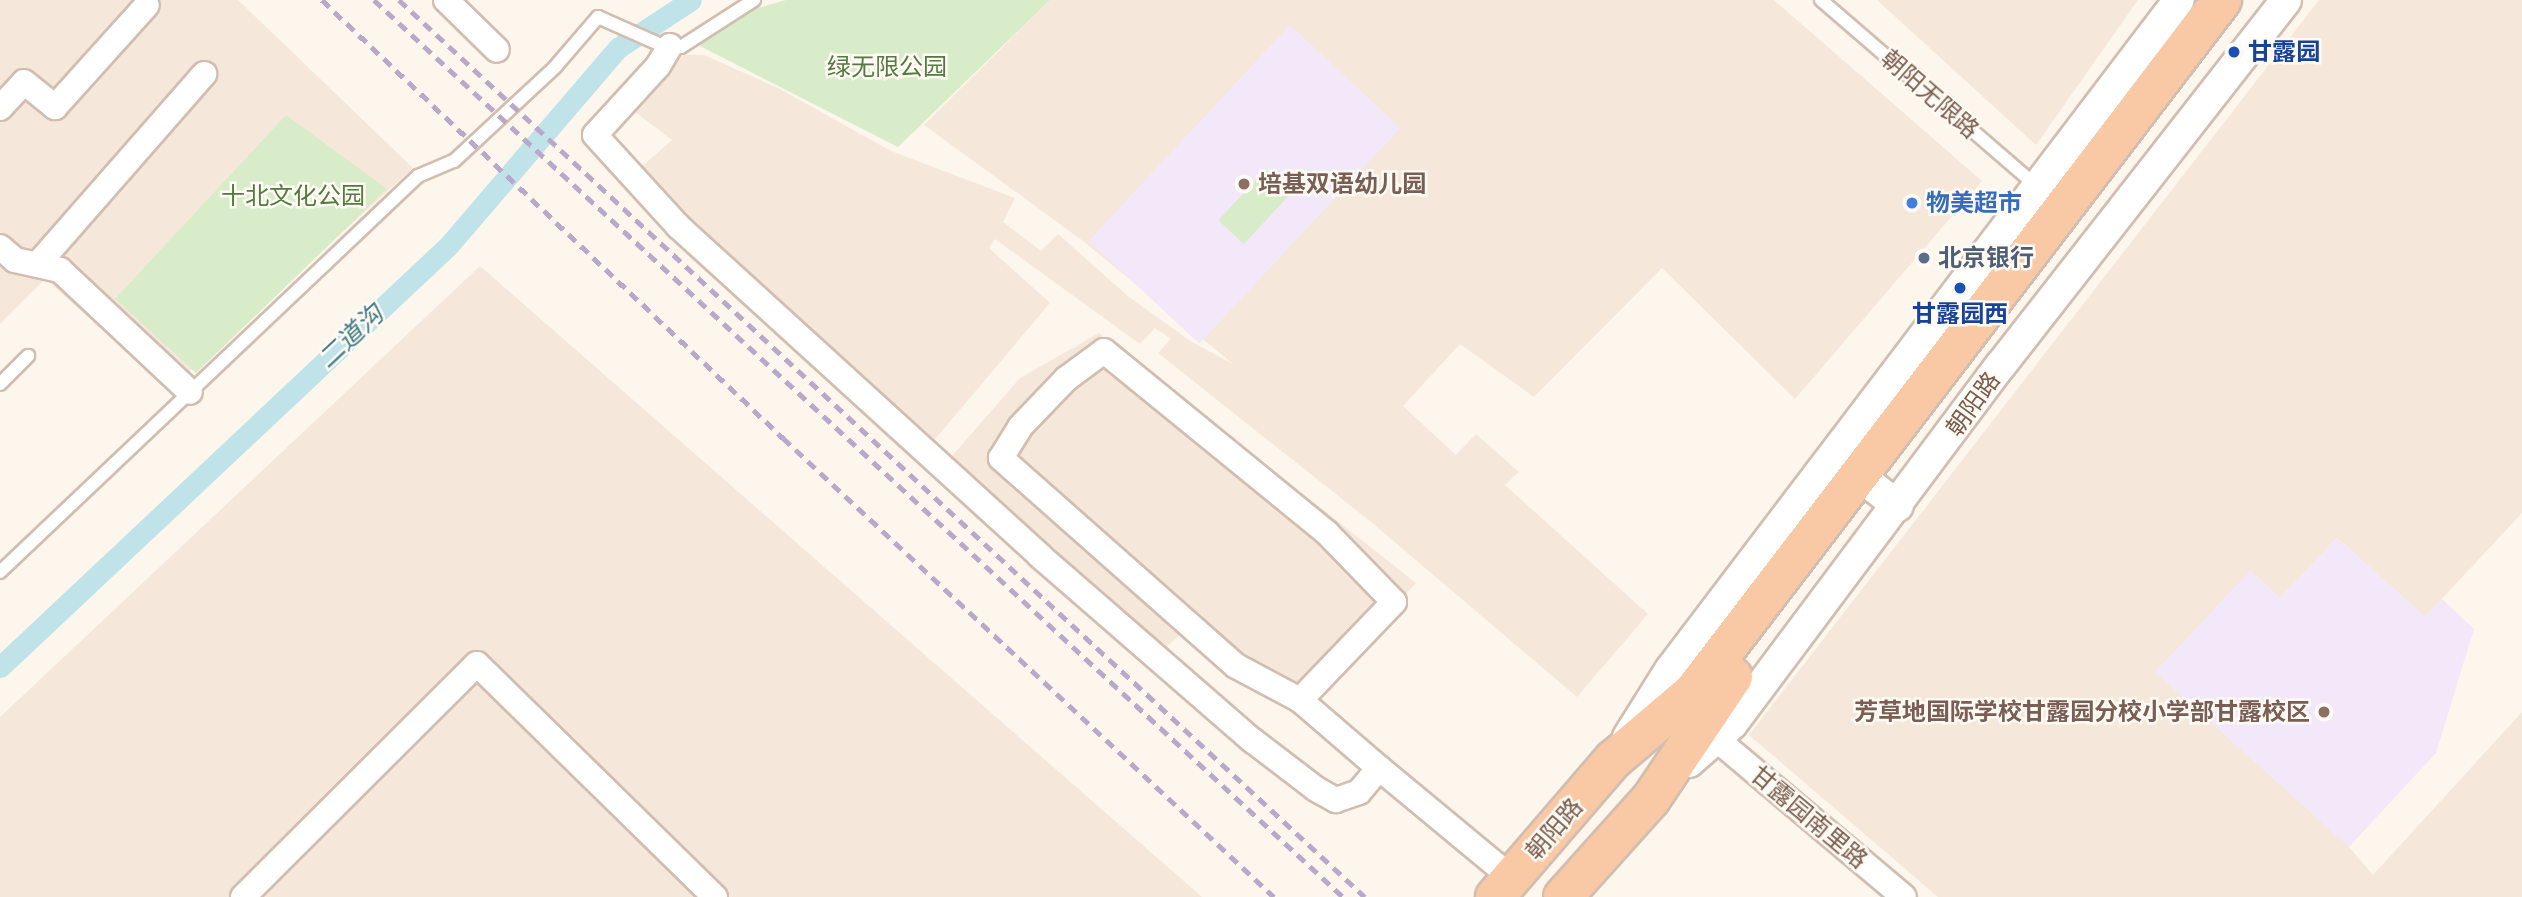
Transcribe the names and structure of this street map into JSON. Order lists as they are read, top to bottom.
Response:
{
  "streets": {
    "highway": ["朝阳路"],
    "street": ["甘露园南里路"],
    "lane": ["朝阳无限路"]
  },
  "crossings": [
    ["朝阳无限路", "朝阳路"],
    ["朝阳路", "甘露园南里路"]
  ],
  "water": ["二道沟"],
  "parks": ["绿无限公园", "十北文化公园"],
  "places": [
    "甘露园",
    "培基双语幼儿园",
    "物美超市",
    "北京银行",
    "甘露园西",
    "芳草地国际学校甘露园分校小学部甘露校区"
  ]
}
